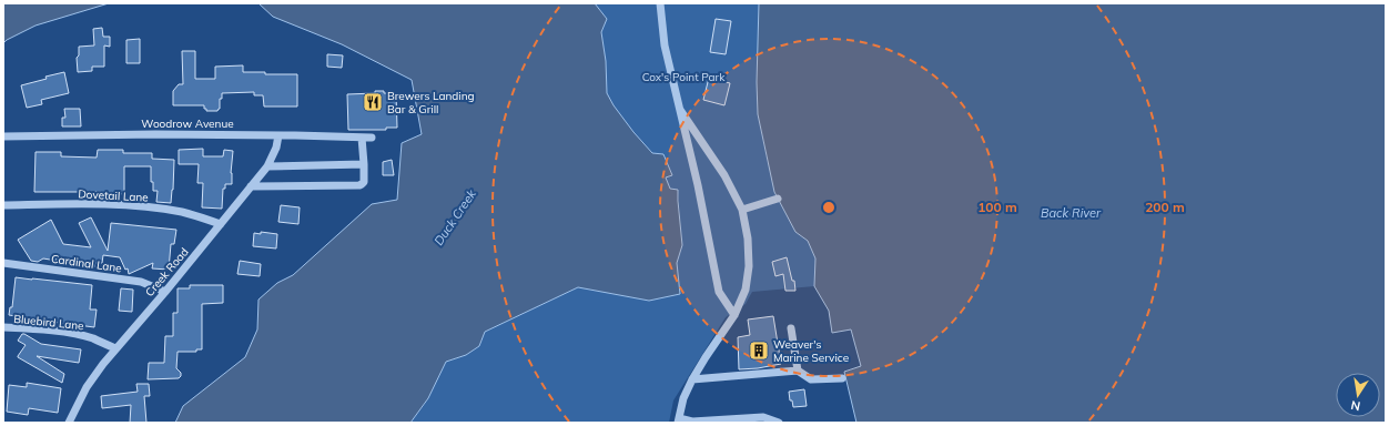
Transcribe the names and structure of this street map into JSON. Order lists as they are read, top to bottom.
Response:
{
  "streets": {
    "street": [
      "Woodrow Avenue",
      "Dovetail Lane",
      "Cardinal Lane",
      "Creek Road",
      "Bluebird Lane"
    ]
  },
  "crossings": [
    ["Woodrow Avenue", "Creek Road"],
    ["Dovetail Lane", "Creek Road"],
    ["Cardinal Lane", "Creek Road"],
    ["Creek Road", "Bluebird Lane"]
  ],
  "water": ["Back River", "Duck Creek"],
  "parks": ["Cox's Point Park"],
  "places": {
    "restaurant": ["Brewers Landing Bar & Grill"],
    "building": ["Weaver's Marine Service"]
  },
  "north": "bottom",
  "rings": ["100 m", "200 m"]
}
